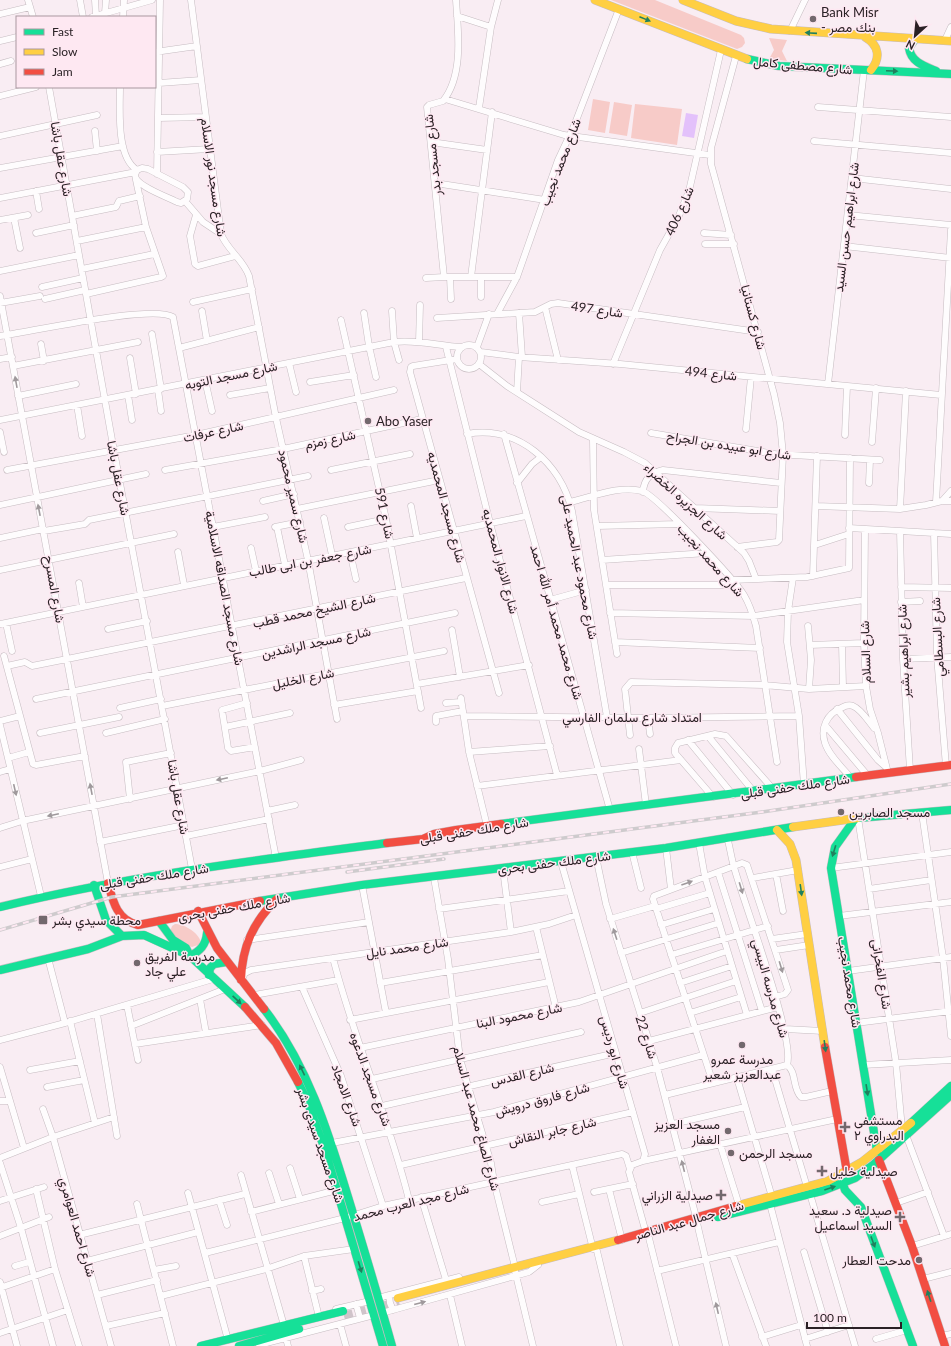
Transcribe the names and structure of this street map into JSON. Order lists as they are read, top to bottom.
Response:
{
  "streets": {
    "street": [
      "شارع مصطفى كامل",
      "شارع مسجد بدر",
      "شارع عقل باشا",
      "شارع محمد نجيب",
      "شارع مسجد نور الاسلام",
      "شارع 406",
      "شارع ابراهيم حسن السيد",
      "شارع 497",
      "شارع كستانيا",
      "شارع 494",
      "شارع مسجد التوبه",
      "شارع عرفات",
      "شارع زمزم",
      "شارع ابو عبيده بن الجراح",
      "شارع سمير محمود",
      "شارع الجزيره الخضراء",
      "شارع مسجد المحمديه",
      "شارع 591",
      "شارع جعفر بن ابى طالب",
      "شارع الانوار المحمديه",
      "شارع محمود عبد الحميد على",
      "شارع مسجد الصداقه الاسلامية",
      "شارع المسرح",
      "شارع الشيخ محمد قطب",
      "شارع محمد محمد أمر الله احمد",
      "شارع البسطامي",
      "شارع مسجد الراشدين",
      "شارع ابراهيم بشير",
      "شارع السلام",
      "شارع الخليل",
      "امتداد شارع سلمان الفارسي",
      "شارع ملك حفنى قبلى",
      "شارع ملك حفنى بحرى",
      "شارع محمد نايل",
      "شارع الفخرانى",
      "شارع مدرسه البيسي",
      "شارع محمود البنا",
      "شارع 22",
      "شارع ابو رديس",
      "شارع القدس",
      "شارع مسجد الدعوه",
      "شارع الامجاد",
      "شارع فاروق درويش",
      "شارع الصاغ محمد عبد السلام",
      "شارع جابر النقاش",
      "شارع مسجد سيدى بشر",
      "شارع مجد العرب محمد",
      "شارع جمال عبد الناصر",
      "شارع احمد العوامري"
    ]
  },
  "crossings": [
    ["شارع مصطفى كامل", "شارع محمد نجيب"],
    ["شارع مصطفى كامل", "شارع 406"],
    ["شارع مصطفى كامل", "شارع ابراهيم حسن السيد"],
    ["شارع مصطفى كامل", "شارع كستانيا"],
    ["شارع عقل باشا", "شارع مسجد التوبه"],
    ["شارع عقل باشا", "شارع عرفات"],
    ["شارع عقل باشا", "شارع جعفر بن ابى طالب"],
    ["شارع عقل باشا", "شارع مسجد الصداقه الاسلامية"],
    ["شارع عقل باشا", "شارع الشيخ محمد قطب"],
    ["شارع عقل باشا", "شارع مسجد الراشدين"],
    ["شارع عقل باشا", "شارع الخليل"],
    ["شارع عقل باشا", "شارع ملك حفنى قبلى"],
    ["شارع محمد نجيب", "شارع 497"],
    ["شارع محمد نجيب", "امتداد شارع سلمان الفارسي"],
    ["شارع محمد نجيب", "شارع ملك حفنى بحرى"],
    ["شارع محمد نجيب", "شارع الفخرانى"],
    ["شارع محمد نجيب", "شارع جمال عبد الناصر"],
    ["شارع مسجد نور الاسلام", "شارع مسجد التوبه"],
    ["شارع مسجد نور الاسلام", "شارع سمير محمود"],
    ["شارع 406", "شارع 497"],
    ["شارع 406", "شارع 494"],
    ["شارع ابراهيم حسن السيد", "شارع 494"],
    ["شارع 497", "شارع كستانيا"],
    ["شارع كستانيا", "شارع 494"],
    ["شارع كستانيا", "شارع ابو عبيده بن الجراح"],
    ["شارع كستانيا", "شارع الجزيره الخضراء"],
    ["شارع 494", "شارع مسجد التوبه"],
    ["شارع 494", "شارع الجزيره الخضراء"],
    ["شارع 494", "شارع مسجد المحمديه"],
    ["شارع مسجد التوبه", "شارع سمير محمود"],
    ["شارع مسجد التوبه", "شارع الجزيره الخضراء"],
    ["شارع مسجد التوبه", "شارع مسجد المحمديه"],
    ["شارع مسجد التوبه", "شارع 591"],
    ["شارع مسجد التوبه", "شارع الانوار المحمديه"],
    ["شارع مسجد التوبه", "شارع مسجد الصداقه الاسلامية"],
    ["شارع مسجد التوبه", "شارع المسرح"],
    ["شارع عرفات", "شارع سمير محمود"],
    ["شارع عرفات", "شارع 591"],
    ["شارع عرفات", "شارع مسجد الصداقه الاسلامية"],
    ["شارع عرفات", "شارع المسرح"],
    ["شارع زمزم", "شارع سمير محمود"],
    ["شارع زمزم", "شارع مسجد المحمديه"],
    ["شارع زمزم", "شارع 591"],
    ["شارع زمزم", "شارع مسجد الصداقه الاسلامية"],
    ["شارع سمير محمود", "شارع جعفر بن ابى طالب"],
    ["شارع سمير محمود", "شارع الشيخ محمد قطب"],
    ["شارع سمير محمود", "شارع مسجد الراشدين"],
    ["شارع سمير محمود", "شارع الخليل"],
    ["شارع الجزيره الخضراء", "شارع مسجد المحمديه"],
    ["شارع مسجد المحمديه", "شارع جعفر بن ابى طالب"],
    ["شارع مسجد المحمديه", "شارع الانوار المحمديه"],
    ["شارع مسجد المحمديه", "شارع الشيخ محمد قطب"],
    ["شارع 591", "شارع جعفر بن ابى طالب"],
    ["شارع 591", "شارع الشيخ محمد قطب"],
    ["شارع 591", "شارع مسجد الراشدين"],
    ["شارع 591", "شارع الخليل"],
    ["شارع جعفر بن ابى طالب", "شارع الانوار المحمديه"],
    ["شارع جعفر بن ابى طالب", "شارع مسجد الصداقه الاسلامية"],
    ["شارع جعفر بن ابى طالب", "شارع المسرح"],
    ["شارع جعفر بن ابى طالب", "شارع محمد محمد أمر الله احمد"],
    ["شارع الانوار المحمديه", "شارع محمود عبد الحميد على"],
    ["شارع الانوار المحمديه", "امتداد شارع سلمان الفارسي"],
    ["شارع محمود عبد الحميد على", "شارع محمد محمد أمر الله احمد"],
    ["شارع محمود عبد الحميد على", "امتداد شارع سلمان الفارسي"],
    ["شارع مسجد الصداقه الاسلامية", "شارع الشيخ محمد قطب"],
    ["شارع مسجد الصداقه الاسلامية", "شارع مسجد الراشدين"],
    ["شارع مسجد الصداقه الاسلامية", "شارع الخليل"],
    ["شارع مسجد الصداقه الاسلامية", "شارع ملك حفنى قبلى"],
    ["شارع المسرح", "شارع الشيخ محمد قطب"],
    ["شارع المسرح", "شارع مسجد الراشدين"],
    ["شارع المسرح", "شارع ملك حفنى قبلى"],
    ["شارع المسرح", "شارع ملك حفنى بحرى"],
    ["شارع محمد محمد أمر الله احمد", "امتداد شارع سلمان الفارسي"],
    ["شارع محمد محمد أمر الله احمد", "شارع ملك حفنى قبلى"],
    ["شارع البسطامي", "شارع ملك حفنى قبلى"],
    ["شارع ابراهيم بشير", "شارع ملك حفنى قبلى"],
    ["شارع السلام", "شارع ملك حفنى قبلى"],
    ["شارع ملك حفنى قبلى", "شارع ملك حفنى بحرى"],
    ["شارع ملك حفنى بحرى", "شارع الفخرانى"],
    ["شارع ملك حفنى بحرى", "شارع مدرسه البيسي"],
    ["شارع ملك حفنى بحرى", "شارع 22"],
    ["شارع ملك حفنى بحرى", "شارع ابو رديس"],
    ["شارع ملك حفنى بحرى", "شارع الصاغ محمد عبد السلام"],
    ["شارع ملك حفنى بحرى", "شارع مسجد سيدى بشر"],
    ["شارع محمد نايل", "شارع ابو رديس"],
    ["شارع محمد نايل", "شارع مسجد الدعوه"],
    ["شارع محمد نايل", "شارع الصاغ محمد عبد السلام"],
    ["شارع محمد نايل", "شارع مسجد سيدى بشر"],
    ["شارع الفخرانى", "شارع جمال عبد الناصر"],
    ["شارع محمود البنا", "شارع 22"],
    ["شارع محمود البنا", "شارع ابو رديس"],
    ["شارع محمود البنا", "شارع مسجد الدعوه"],
    ["شارع محمود البنا", "شارع الصاغ محمد عبد السلام"],
    ["شارع 22", "شارع فاروق درويش"],
    ["شارع 22", "شارع جمال عبد الناصر"],
    ["شارع ابو رديس", "شارع القدس"],
    ["شارع ابو رديس", "شارع فاروق درويش"],
    ["شارع ابو رديس", "شارع جابر النقاش"],
    ["شارع القدس", "شارع مسجد الدعوه"],
    ["شارع القدس", "شارع الصاغ محمد عبد السلام"],
    ["شارع مسجد الدعوه", "شارع فاروق درويش"],
    ["شارع مسجد الدعوه", "شارع جابر النقاش"],
    ["شارع مسجد الدعوه", "شارع مجد العرب محمد"],
    ["شارع الامجاد", "شارع فاروق درويش"],
    ["شارع الامجاد", "شارع مجد العرب محمد"],
    ["شارع فاروق درويش", "شارع الصاغ محمد عبد السلام"],
    ["شارع فاروق درويش", "شارع مسجد سيدى بشر"],
    ["شارع الصاغ محمد عبد السلام", "شارع جابر النقاش"],
    ["شارع الصاغ محمد عبد السلام", "شارع مجد العرب محمد"],
    ["شارع الصاغ محمد عبد السلام", "شارع جمال عبد الناصر"],
    ["شارع مسجد سيدى بشر", "شارع مجد العرب محمد"]
  ],
  "places": {
    "other": [
      "Bank Misr - بنك مصر",
      "Abo Yaser",
      "مسجد الصابرين",
      "مدرسة الفريق علي جاد",
      "مدرسة عمرو عبدالعزيز شعير",
      "مسجد العزيز الغفار",
      "مسجد الرحمن",
      "مدحت العطار"
    ],
    "transit": ["محطة سيدي بشر"],
    "health": [
      "مستشفى البدراوي ٢",
      "صيدلية خليل",
      "صيدلية الزراني",
      "صيدلية د. سعيد السيد اسماعيل"
    ]
  },
  "legend": ["Fast", "Slow", "Jam"],
  "scale_bar": "100 m",
  "north": "bottom left"
}
